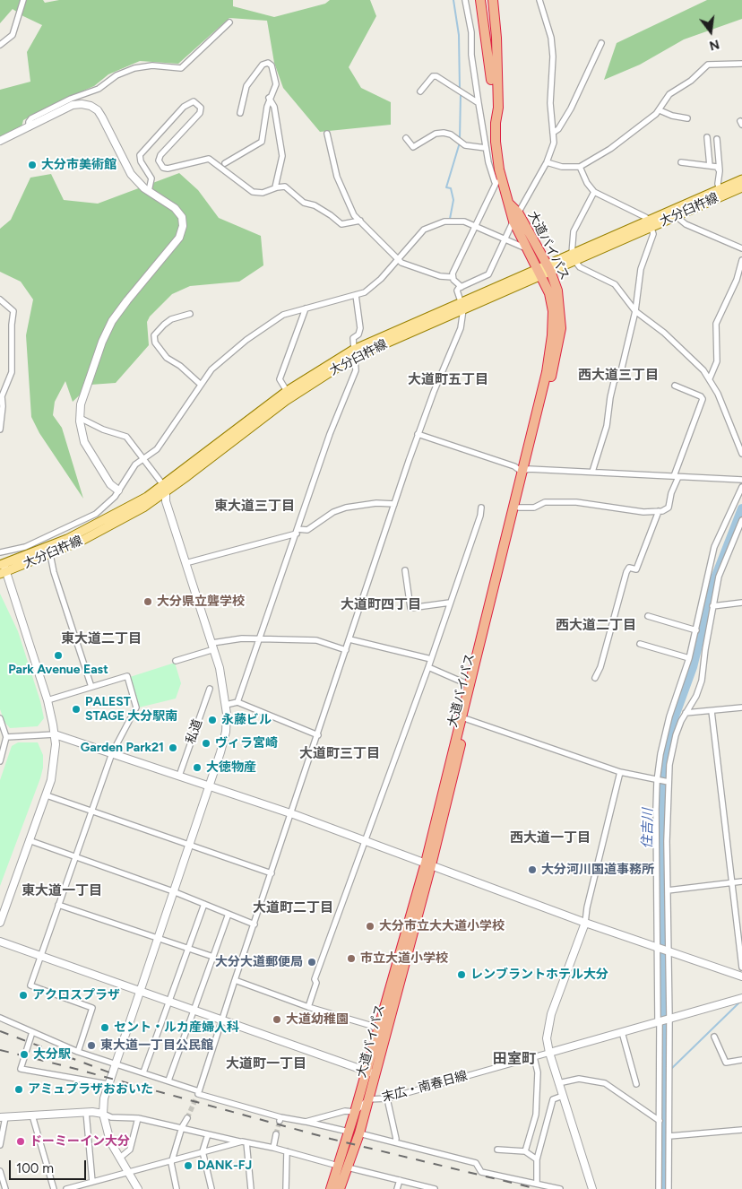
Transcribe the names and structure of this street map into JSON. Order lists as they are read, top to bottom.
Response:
{
  "streets": {
    "highway": ["大道バイパス"],
    "main road": ["大分臼杵線"],
    "street": ["私道", "末広・南春日線"]
  },
  "crossings": [
    ["大分臼杵線", "大道バイパス"],
    ["大道バイパス", "末広・南春日線"]
  ],
  "districts": [
    "西大道三丁目",
    "大道町五丁目",
    "東大道三丁目",
    "大道町四丁目",
    "西大道二丁目",
    "東大道二丁目",
    "大道町三丁目",
    "西大道一丁目",
    "東大道一丁目",
    "大道町二丁目",
    "田室町",
    "大道町一丁目"
  ],
  "water": ["住吉川"],
  "places": [
    "大分市美術館",
    "大分県立聾学校",
    "Park Avenue East",
    "PALEST STAGE 大分駅南",
    "永藤ビル",
    "ヴィラ宮崎",
    "Garden Park21",
    "大徳物産",
    "大分河川国道事務所",
    "大分市立大大道小学校",
    "市立大道小学校",
    "大分大道郵便局",
    "レンブラントホテル大分",
    "アクロスプラザ",
    "大道幼稚園",
    "セント・ルカ産婦人科",
    "東大道一丁目公民館",
    "大分駅",
    "アミュプラザおおいた",
    "ドーミーイン大分",
    "DANK-FJ"
  ],
  "scale_bar": "100 m",
  "north": "bottom"
}
